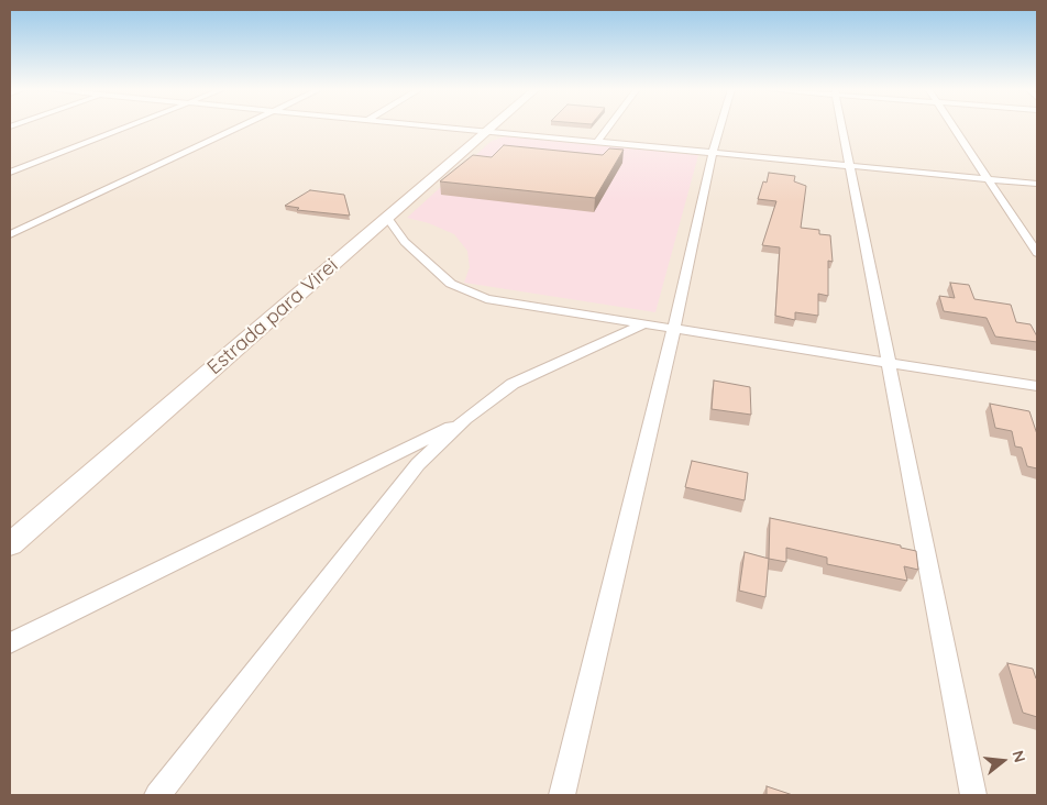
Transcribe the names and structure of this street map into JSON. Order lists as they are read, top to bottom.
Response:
{
  "streets": {
    "street": ["Estrada para Virei"]
  },
  "north": "right"
}
